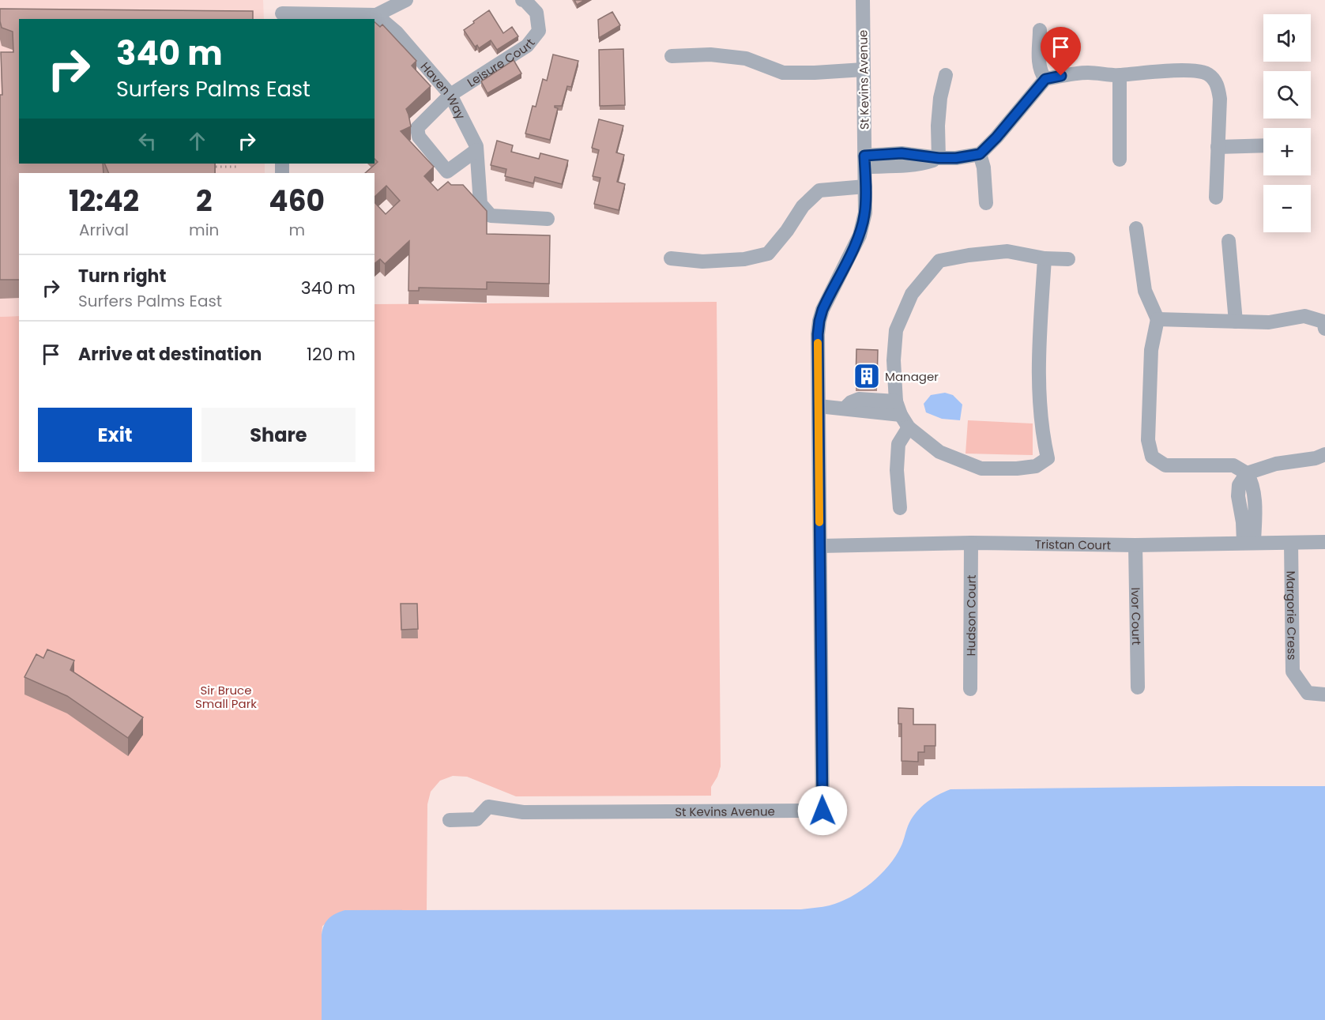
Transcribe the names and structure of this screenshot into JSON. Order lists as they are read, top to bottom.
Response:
{
  "streets": {
    "street": [
      "Leisure Court",
      "St Kevins Avenue",
      "Haven Way",
      "Tristan Court",
      "Margorie Cress",
      "Hudson Court",
      "Ivor Court"
    ]
  },
  "crossings": [
    ["Leisure Court", "Haven Way"],
    ["St Kevins Avenue", "Tristan Court"],
    ["Tristan Court", "Margorie Cress"],
    ["Tristan Court", "Hudson Court"],
    ["Tristan Court", "Ivor Court"]
  ],
  "parks": ["Sir Bruce Small Park"],
  "places": {
    "building": ["Manager"]
  },
  "page": {
    "map_buttons": ["+", "−"],
    "turn": ["340 m", "Surfers Palms East"],
    "eta": [
      "12:42",
      "Arrival",
      "2",
      "min",
      "460",
      "m"
    ],
    "list": [
      {
        "name": "Turn right",
        "note": "Surfers Palms East",
        "value": "340 m"
      },
      {
        "name": "Arrive at destination",
        "value": "120 m"
      }
    ],
    "buttons": ["Exit", "Share"]
  }
}
